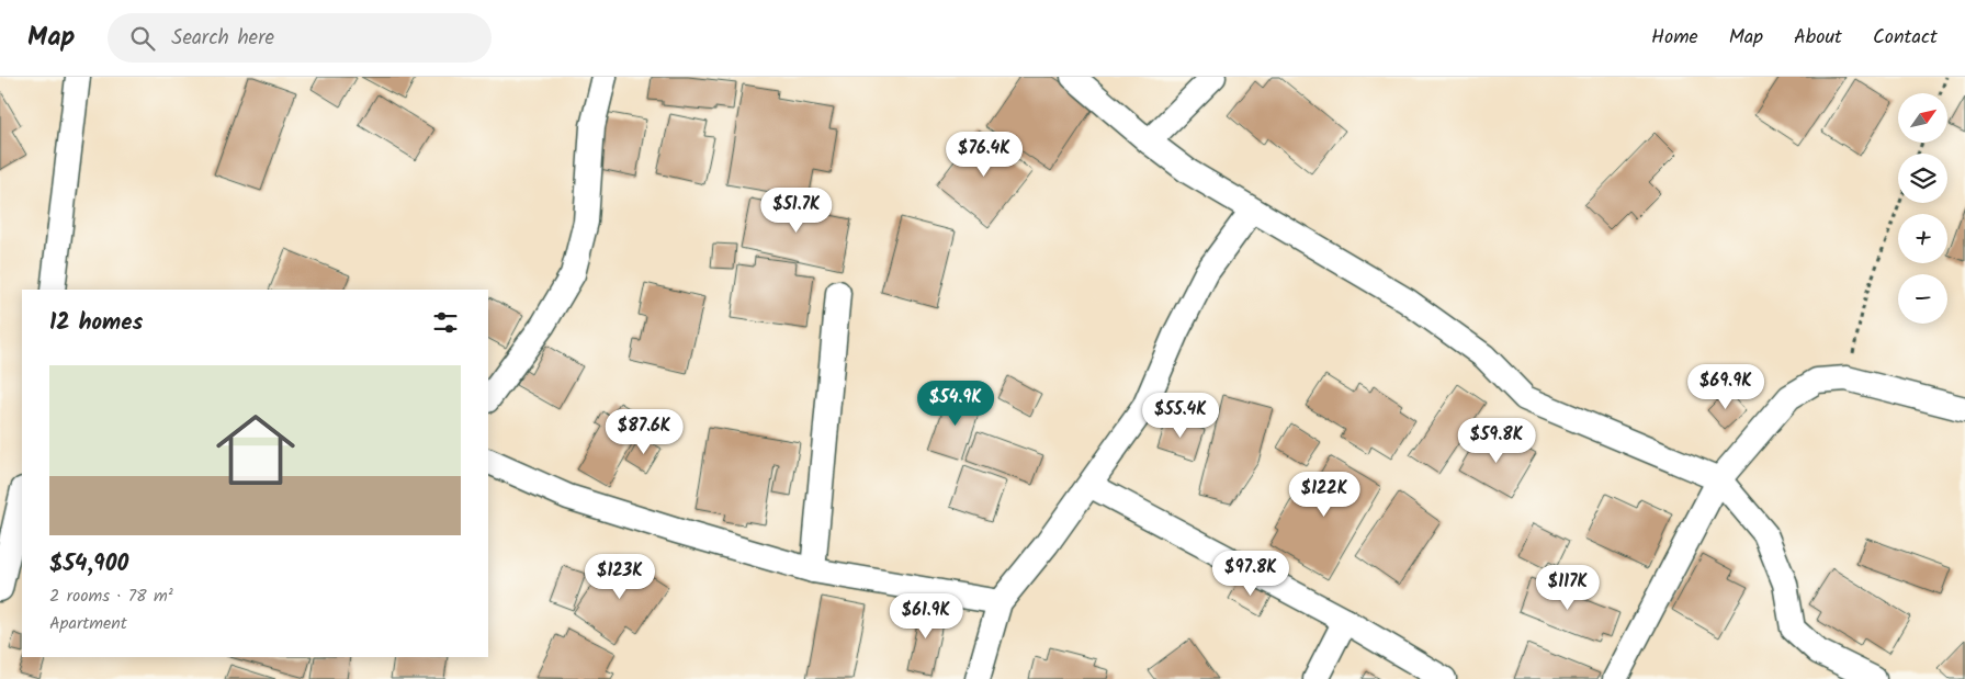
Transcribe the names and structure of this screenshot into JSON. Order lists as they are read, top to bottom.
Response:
{
  "north": "top right",
  "page": {
    "header": "Map",
    "search": "Search here",
    "nav": [
      "Home",
      "Map",
      "About",
      "Contact"
    ],
    "map_buttons": ["+", "−"],
    "price": [
      "$76.4K",
      "$51.7K",
      "$69.9K",
      "$54.9K",
      "$55.4K",
      "$87.6K",
      "$59.8K",
      "$122K",
      "$97.8K",
      "$123K",
      "$117K",
      "$61.9K"
    ],
    "heading": "12 homes",
    "list": [
      {
        "name": "$54,900",
        "note": "2 rooms · 78 m² · Apartment"
      }
    ]
  }
}
